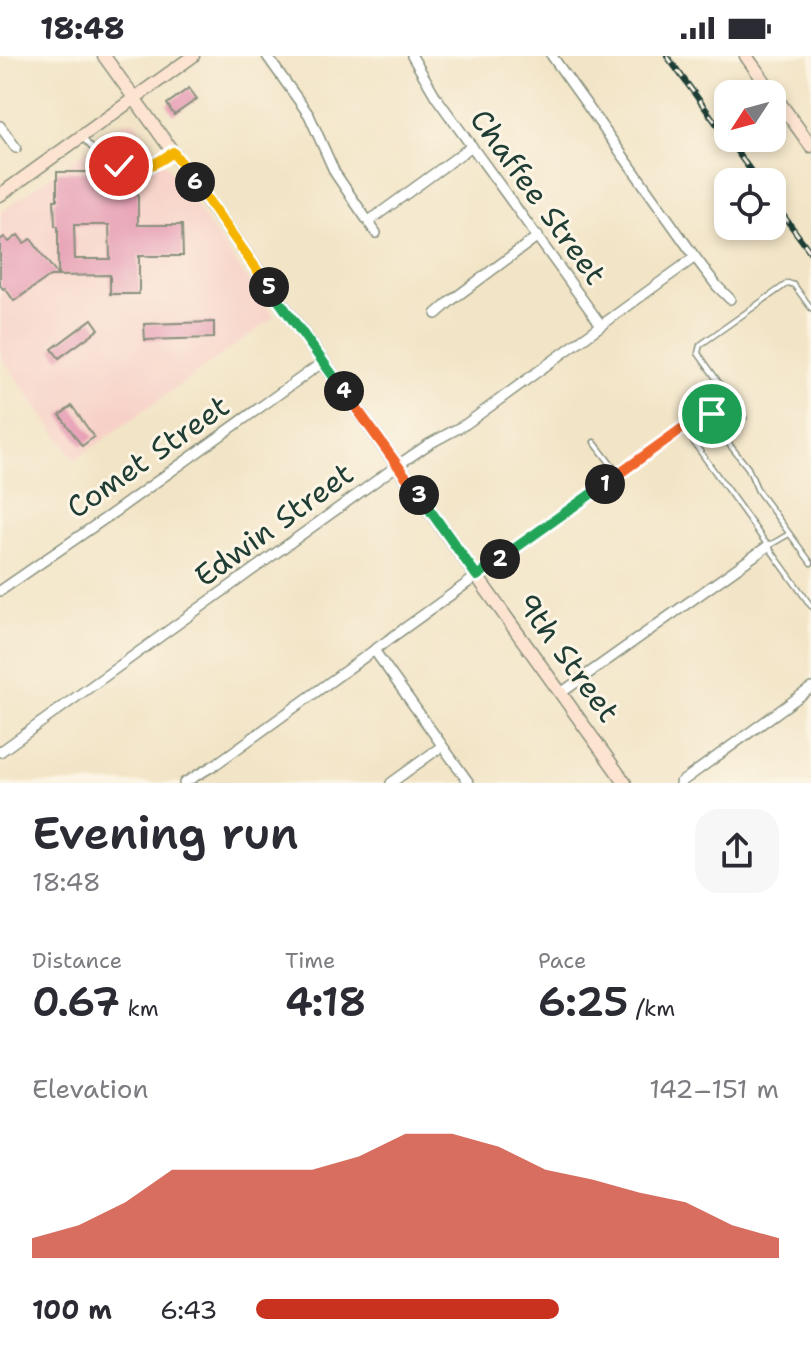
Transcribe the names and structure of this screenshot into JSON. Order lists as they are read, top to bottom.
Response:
{
  "streets": {
    "street": [
      "Chaffee Street",
      "Comet Street",
      "Edwin Street",
      "9th Street"
    ]
  },
  "crossings": [
    ["Chaffee Street", "Edwin Street"],
    ["Comet Street", "9th Street"],
    ["Edwin Street", "9th Street"]
  ],
  "north": "bottom left",
  "page": {
    "status": "18:48",
    "pins": [
      "6",
      "5",
      "4",
      "1",
      "3",
      "2"
    ],
    "heading": ["Evening run", "18:48"],
    "stats": [
      ["Distance", "0.67 km"],
      ["Time", "4:18"],
      ["Pace", "6:25 /km"]
    ],
    "chart": ["Elevation", "142–151 m"],
    "list": [
      {
        "name": "100 m",
        "note": "6:43"
      }
    ]
  }
}
